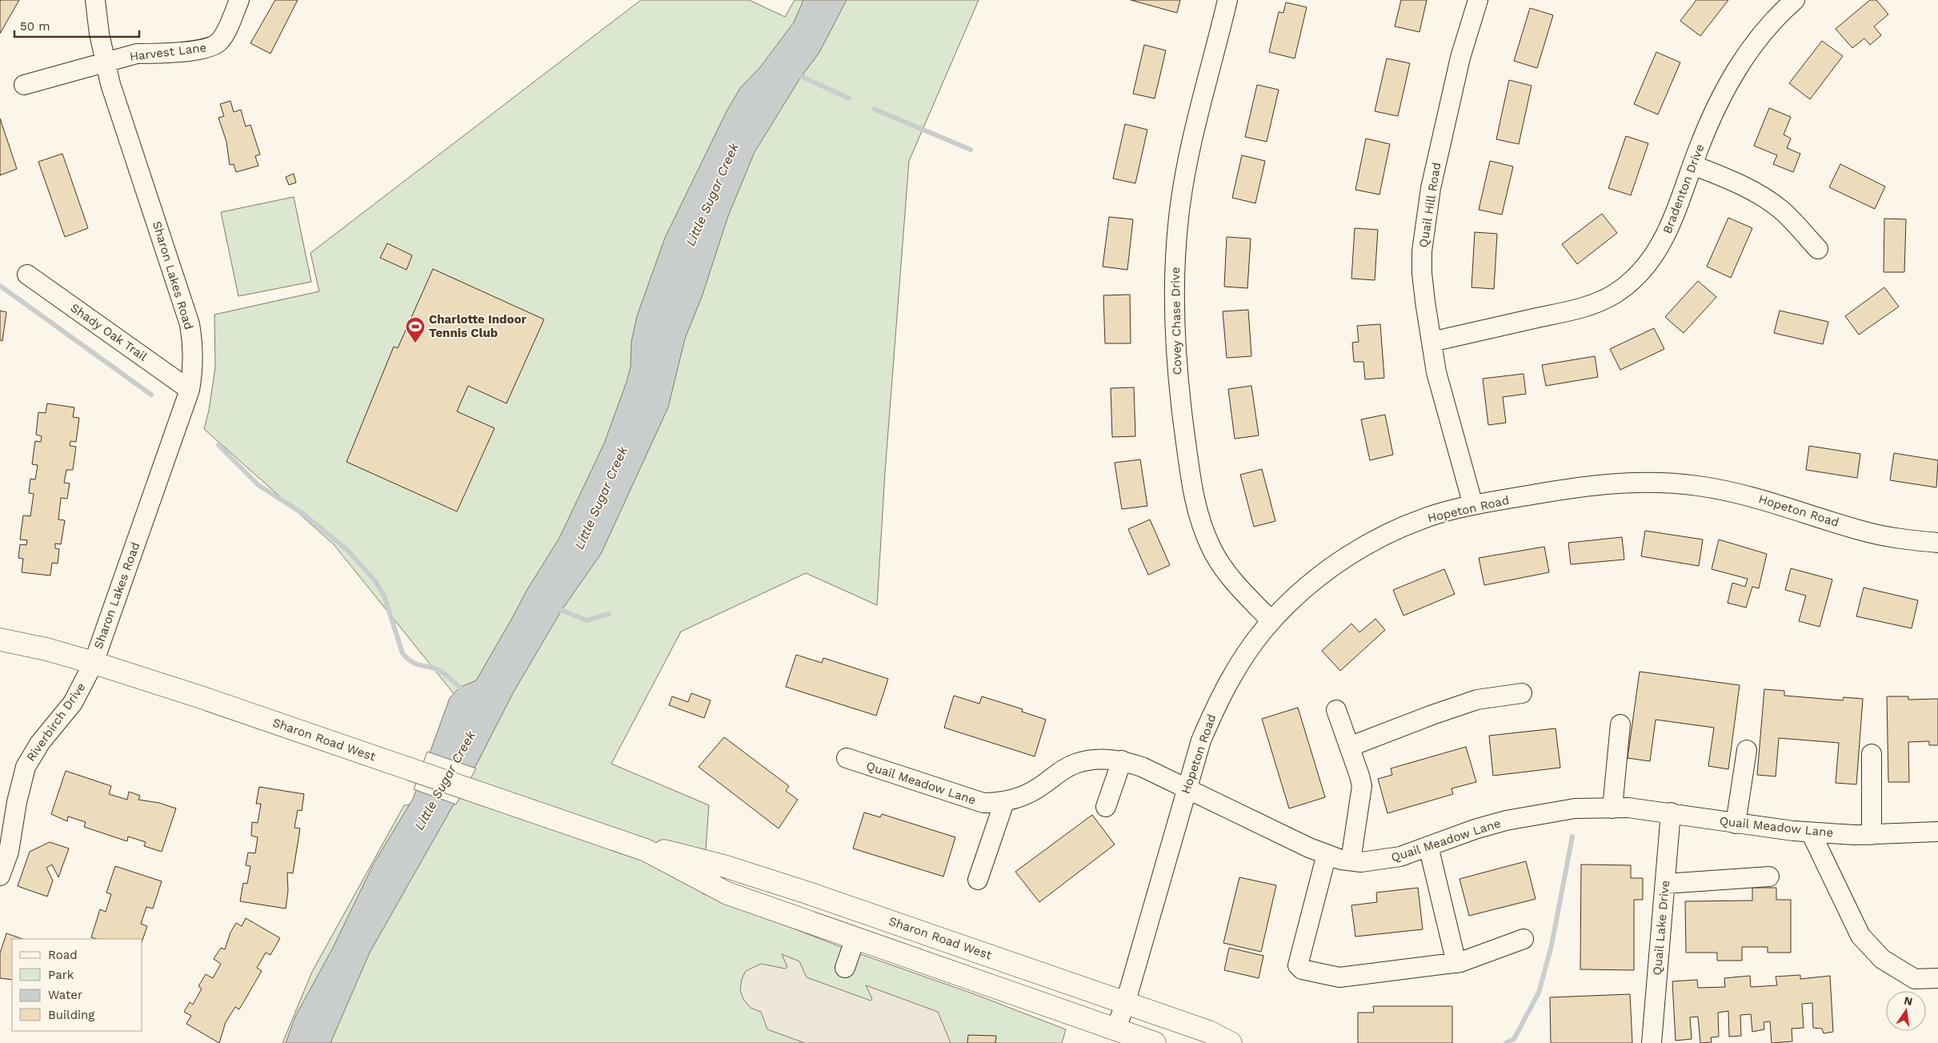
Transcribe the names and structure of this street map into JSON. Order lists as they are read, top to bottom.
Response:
{
  "streets": {
    "main road": ["Sharon Road West"],
    "street": [
      "Harvest Lane",
      "Bradenton Drive",
      "Quail Hill Road",
      "Sharon Lakes Road",
      "Covey Chase Drive",
      "Shady Oak Trail",
      "Hopeton Road",
      "Riverbirch Drive",
      "Quail Meadow Lane",
      "Quail Lake Drive"
    ]
  },
  "crossings": [
    ["Harvest Lane", "Sharon Lakes Road"],
    ["Bradenton Drive", "Quail Hill Road"],
    ["Quail Hill Road", "Hopeton Road"],
    ["Sharon Lakes Road", "Shady Oak Trail"],
    ["Sharon Lakes Road", "Riverbirch Drive"],
    ["Sharon Lakes Road", "Sharon Road West"],
    ["Covey Chase Drive", "Hopeton Road"],
    ["Hopeton Road", "Sharon Road West"],
    ["Hopeton Road", "Quail Meadow Lane"],
    ["Riverbirch Drive", "Sharon Road West"],
    ["Quail Meadow Lane", "Quail Lake Drive"]
  ],
  "water": ["Little Sugar Creek"],
  "places": {
    "sports": ["Charlotte Indoor Tennis Club"]
  },
  "legend": [
    "Road",
    "Park",
    "Water",
    "Building"
  ],
  "scale_bar": "50 m",
  "north": "top"
}
